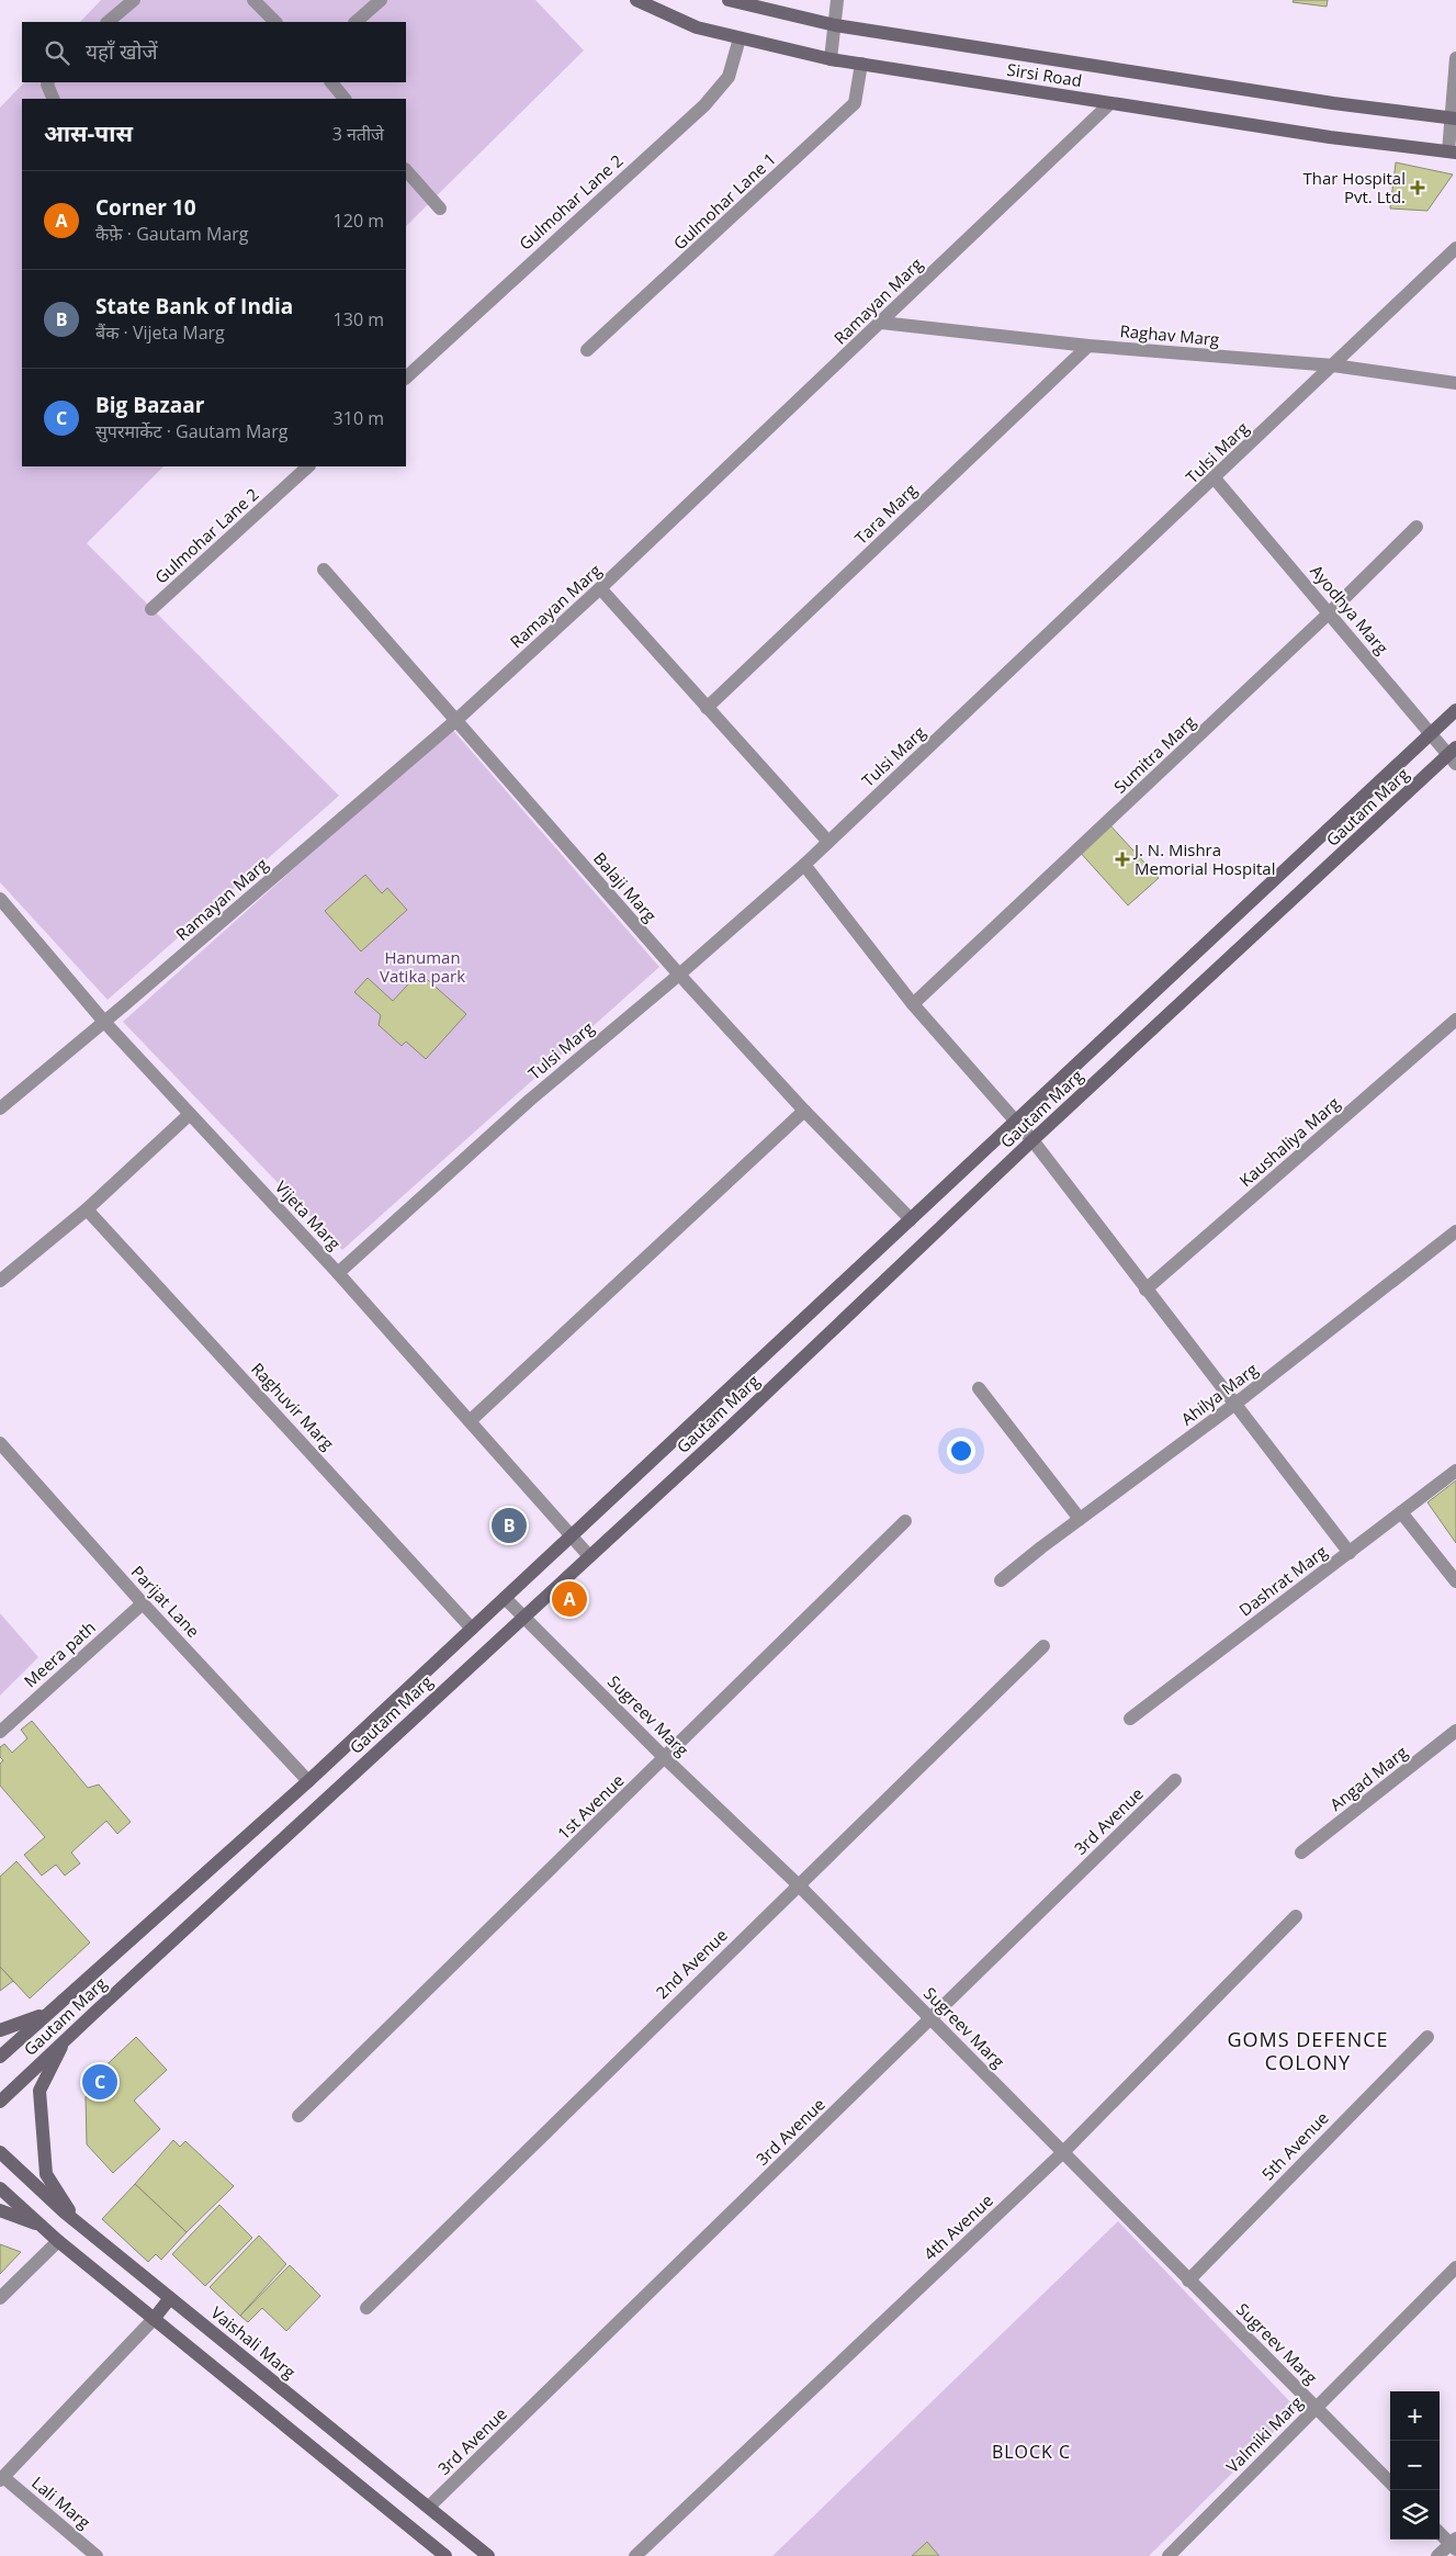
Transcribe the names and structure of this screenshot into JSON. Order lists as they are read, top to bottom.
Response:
{
  "streets": {
    "street": [
      "Sirsi Road",
      "Gulmohar Lane 1",
      "Gulmohar Lane 2",
      "Ramayan Marg",
      "Raghav Marg",
      "Tulsi Marg",
      "Tara Marg",
      "Ayodhya Marg",
      "Sumitra Marg",
      "Gautam Marg",
      "Balaji Marg",
      "Kaushaliya Marg",
      "Vijeta Marg",
      "Ahilya Marg",
      "Raghuvir Marg",
      "Dashrat Marg",
      "Parijat Lane",
      "Meera path",
      "Sugreev Marg",
      "Angad Marg",
      "1st Avenue",
      "3rd Avenue",
      "2nd Avenue",
      "5th Avenue",
      "4th Avenue",
      "Vaishali Marg",
      "Valmiki Marg",
      "Lali Marg"
    ]
  },
  "crossings": [
    ["Sirsi Road", "Gulmohar Lane 1"],
    ["Sirsi Road", "Gulmohar Lane 2"],
    ["Sirsi Road", "Ramayan Marg"],
    ["Ramayan Marg", "Raghav Marg"],
    ["Ramayan Marg", "Balaji Marg"],
    ["Ramayan Marg", "Vijeta Marg"],
    ["Raghav Marg", "Tulsi Marg"],
    ["Raghav Marg", "Tara Marg"],
    ["Tulsi Marg", "Ayodhya Marg"],
    ["Tulsi Marg", "Balaji Marg"],
    ["Tulsi Marg", "Vijeta Marg"],
    ["Ayodhya Marg", "Sumitra Marg"],
    ["Ayodhya Marg", "Gautam Marg"],
    ["Gautam Marg", "Balaji Marg"],
    ["Gautam Marg", "Vijeta Marg"],
    ["Gautam Marg", "Raghuvir Marg"],
    ["Gautam Marg", "Parijat Lane"],
    ["Gautam Marg", "Sugreev Marg"],
    ["Parijat Lane", "Meera path"],
    ["Sugreev Marg", "1st Avenue"],
    ["Sugreev Marg", "3rd Avenue"],
    ["Sugreev Marg", "2nd Avenue"],
    ["Sugreev Marg", "5th Avenue"],
    ["Sugreev Marg", "4th Avenue"],
    ["Sugreev Marg", "Valmiki Marg"],
    ["3rd Avenue", "Vaishali Marg"]
  ],
  "districts": ["GOMS DEFENCE COLONY", "BLOCK C"],
  "parks": ["Hanuman Vatika park"],
  "places": {
    "health": ["Thar Hospital Pvt. Ltd.", "J. N. Mishra Memorial Hospital"]
  },
  "page": {
    "search": "यहाँ खोजें",
    "heading": ["आस-पास", "3 नतीजे"],
    "list": [
      {
        "mark": "A",
        "name": "Corner 10",
        "note": "कैफ़े · Gautam Marg",
        "value": "120 m"
      },
      {
        "mark": "B",
        "name": "State Bank of India",
        "note": "बैंक · Vijeta Marg",
        "value": "130 m"
      },
      {
        "mark": "C",
        "name": "Big Bazaar",
        "note": "सुपरमार्केट · Gautam Marg",
        "value": "310 m"
      }
    ],
    "pins": ["B", "A", "C"],
    "map_buttons": ["+", "−"]
  }
}
